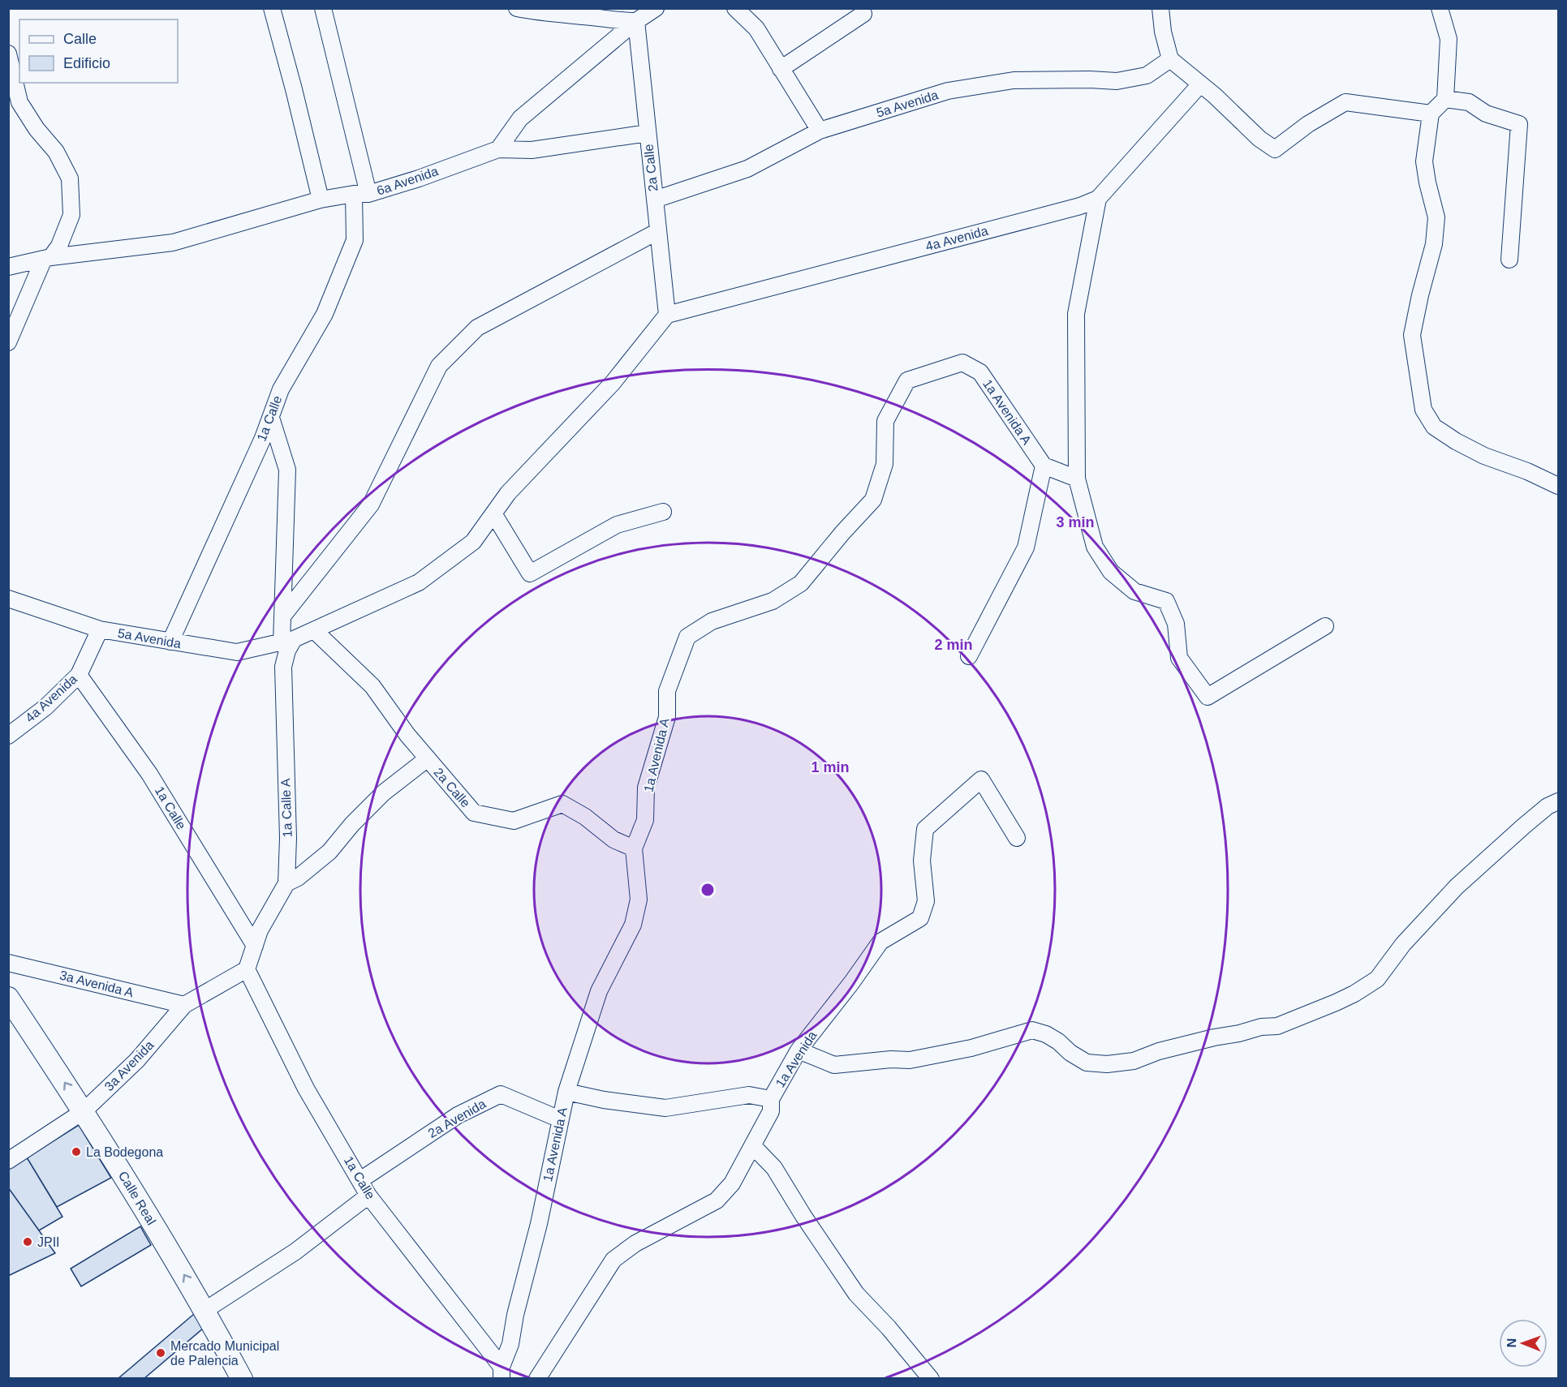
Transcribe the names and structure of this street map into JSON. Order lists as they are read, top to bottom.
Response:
{
  "streets": {
    "main road": ["Calle Real"],
    "street": [
      "5a Avenida",
      "2a Calle",
      "6a Avenida",
      "4a Avenida",
      "1a Avenida A",
      "1a Calle",
      "1a Calle A",
      "3a Avenida A",
      "1a Avenida",
      "3a Avenida",
      "2a Avenida"
    ]
  },
  "crossings": [
    ["5a Avenida", "2a Calle"],
    ["5a Avenida", "4a Avenida"],
    ["5a Avenida", "1a Calle"],
    ["5a Avenida", "1a Calle A"],
    ["2a Calle", "4a Avenida"],
    ["2a Calle", "1a Avenida A"],
    ["6a Avenida", "1a Calle"],
    ["4a Avenida", "1a Calle"],
    ["1a Avenida A", "1a Calle"],
    ["1a Avenida A", "2a Avenida"],
    ["1a Calle", "1a Calle A"],
    ["1a Calle", "3a Avenida"],
    ["1a Calle", "2a Avenida"],
    ["1a Calle A", "3a Avenida"],
    ["3a Avenida A", "3a Avenida"],
    ["3a Avenida", "Calle Real"]
  ],
  "one_way": ["Calle Real"],
  "places": ["La Bodegona", "JPII", "Mercado Municipal de Palencia"],
  "legend": ["Calle", "Edificio"],
  "north": "left",
  "rings": ["3 min", "2 min", "1 min"]
}
